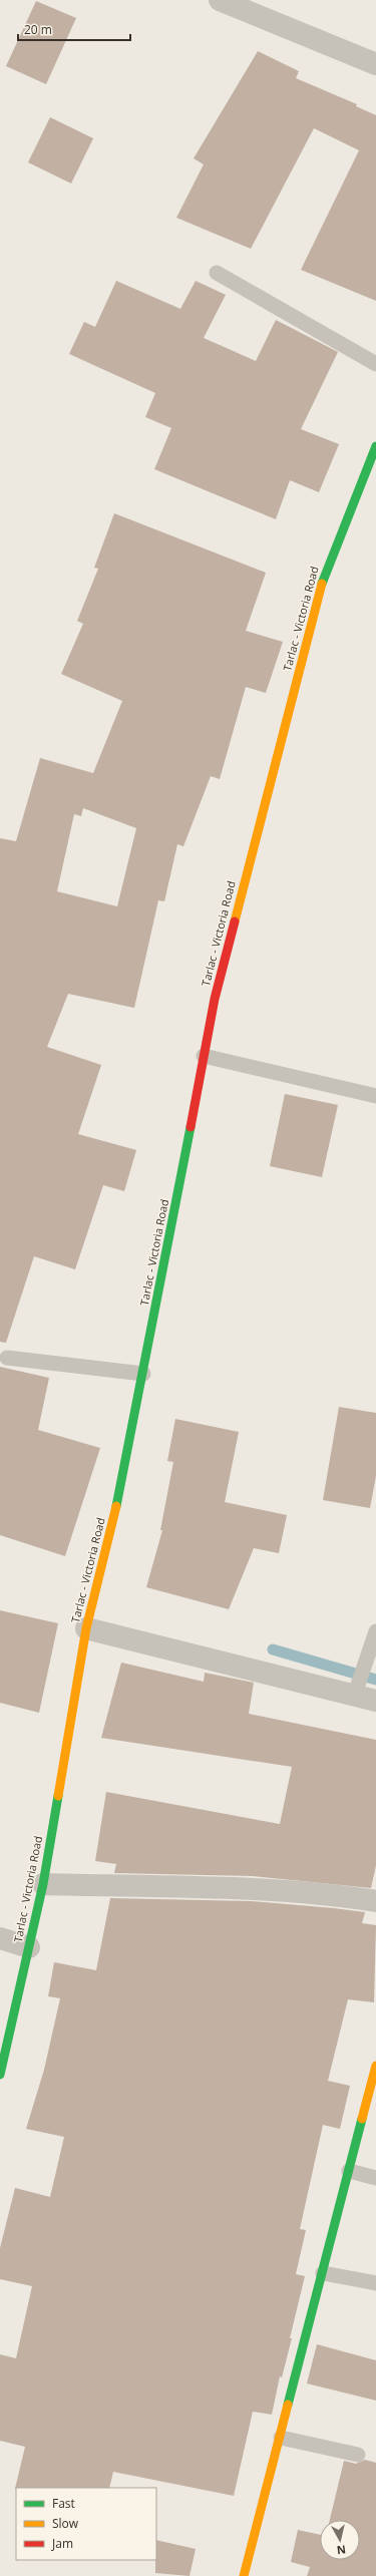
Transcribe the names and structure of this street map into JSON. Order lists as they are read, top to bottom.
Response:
{
  "streets": {
    "main road": ["Tarlac - Victoria Road"]
  },
  "legend": ["Fast", "Slow", "Jam"],
  "scale_bar": "20 m",
  "north": "bottom"
}
